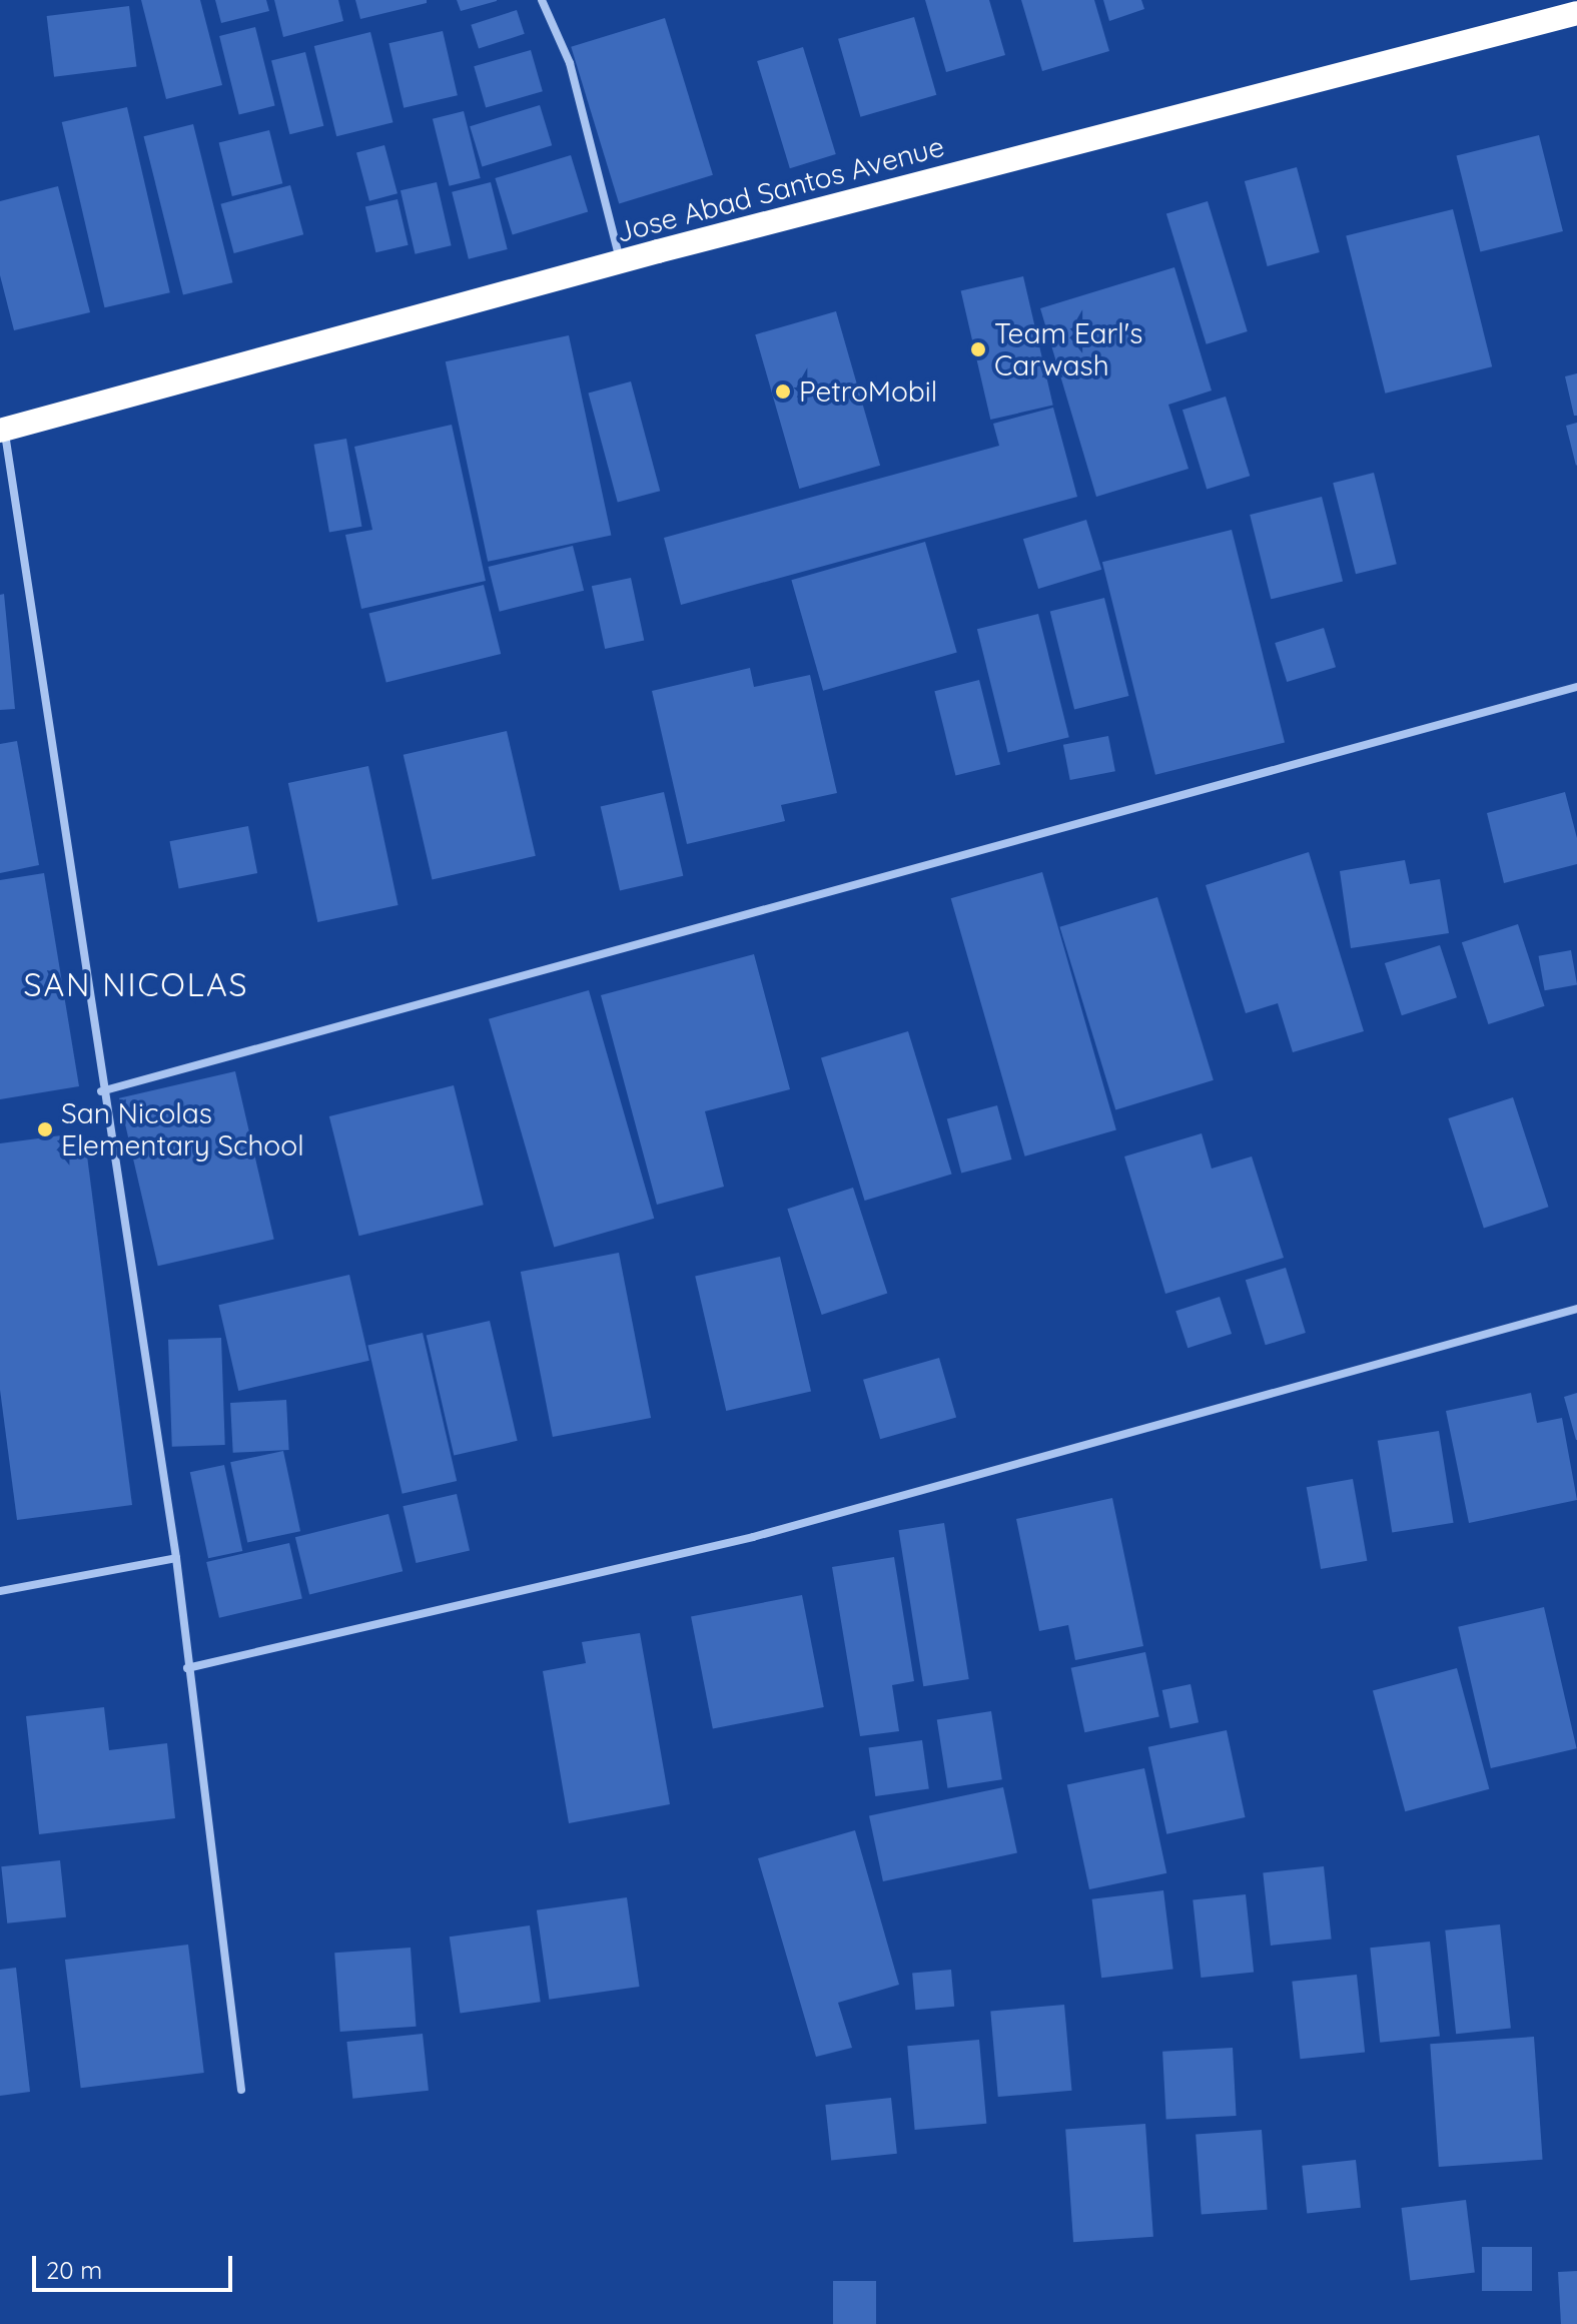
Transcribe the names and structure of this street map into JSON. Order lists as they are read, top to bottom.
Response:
{
  "streets": {
    "highway": ["Jose Abad Santos Avenue"]
  },
  "districts": ["SAN NICOLAS"],
  "places": ["Team Earl's Carwash", "PetroMobil", "San Nicolas Elementary School"],
  "scale_bar": "20 m"
}
